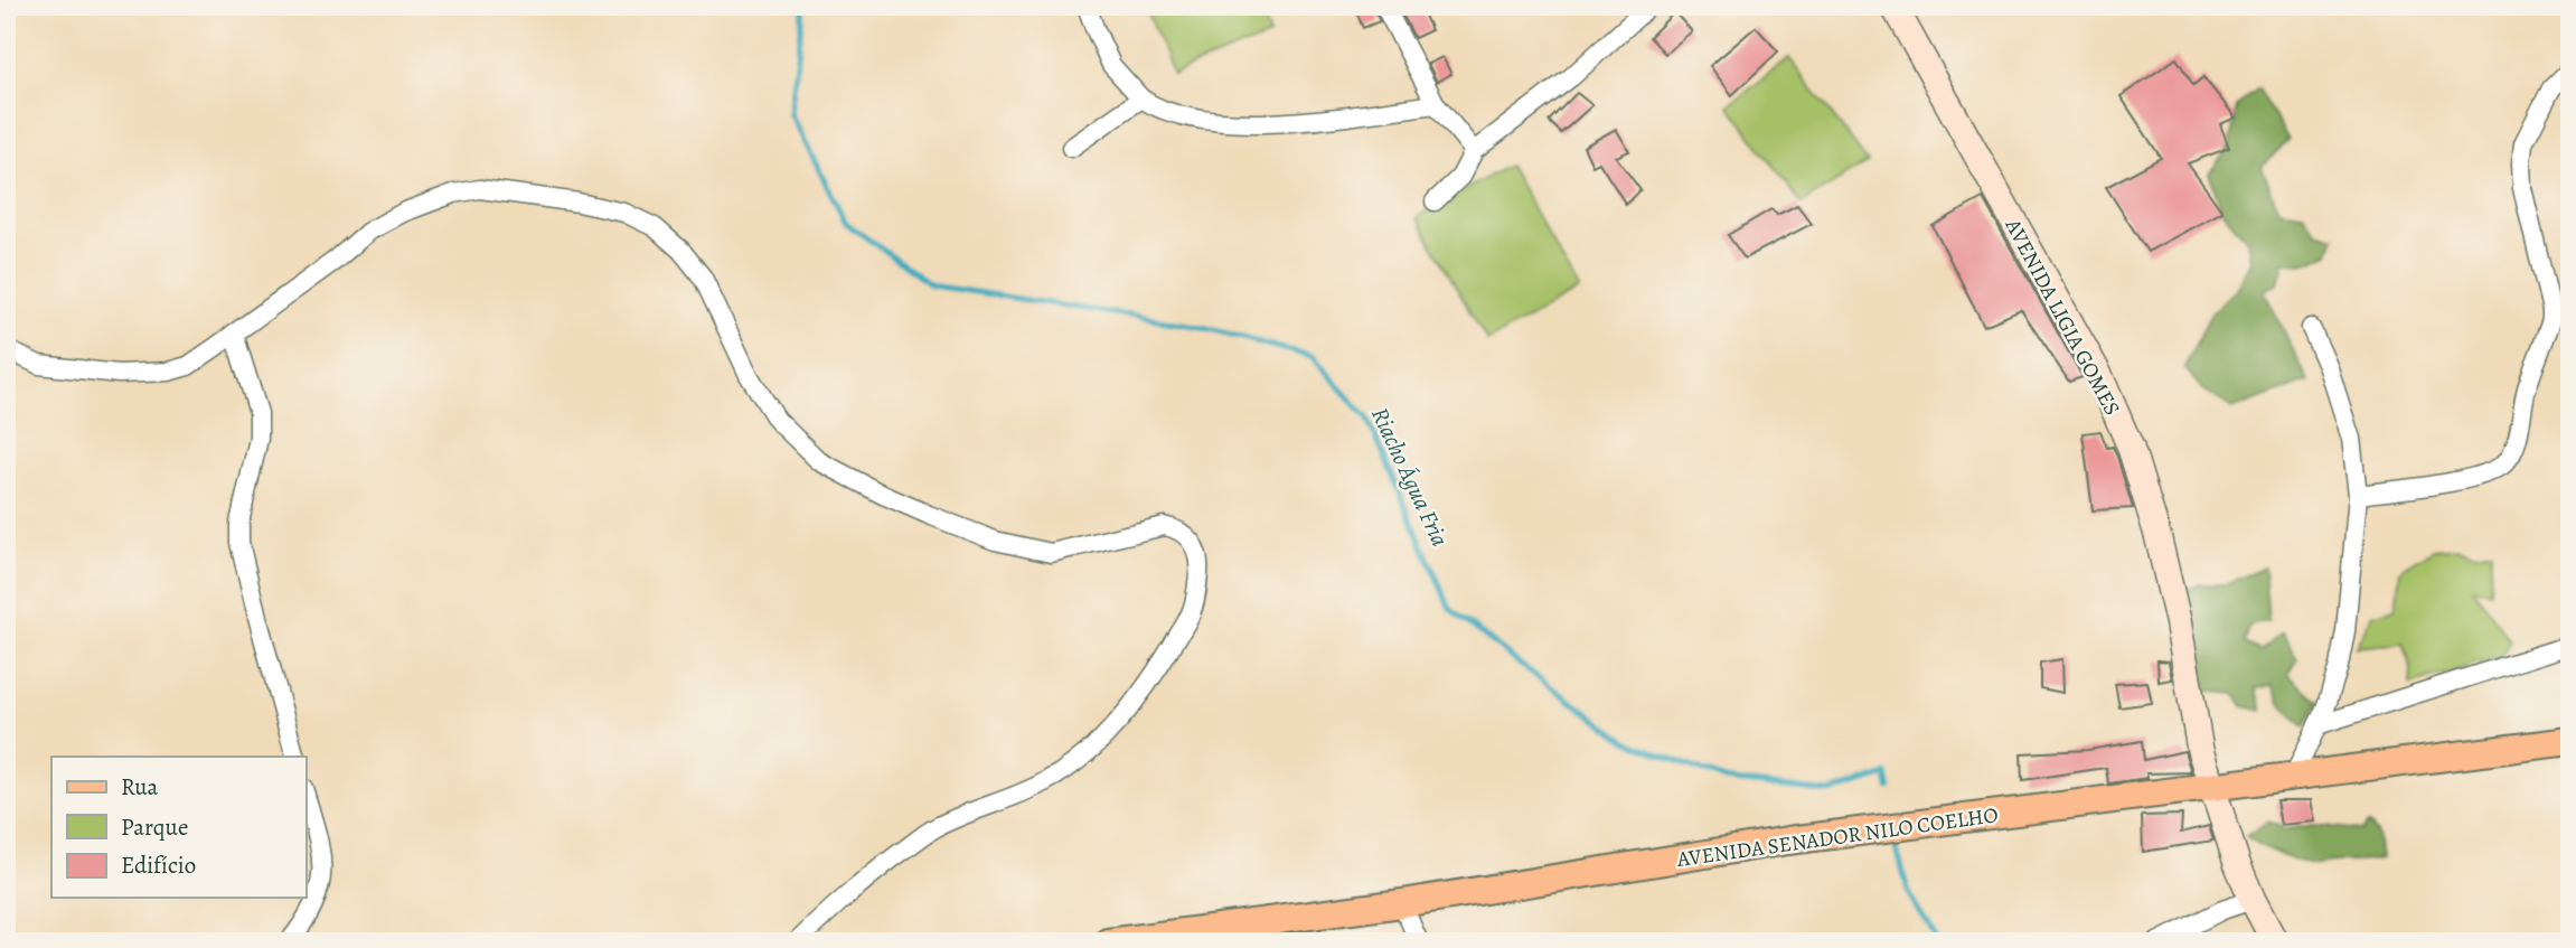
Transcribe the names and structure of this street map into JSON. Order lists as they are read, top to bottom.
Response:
{
  "streets": {
    "main road": ["AVENIDA SENADOR NILO COELHO"],
    "street": ["AVENIDA LIGIA GOMES"]
  },
  "crossings": [
    ["AVENIDA LIGIA GOMES", "AVENIDA SENADOR NILO COELHO"]
  ],
  "water": ["Riacho Água Fria"],
  "legend": ["Rua", "Parque", "Edifício"]
}
